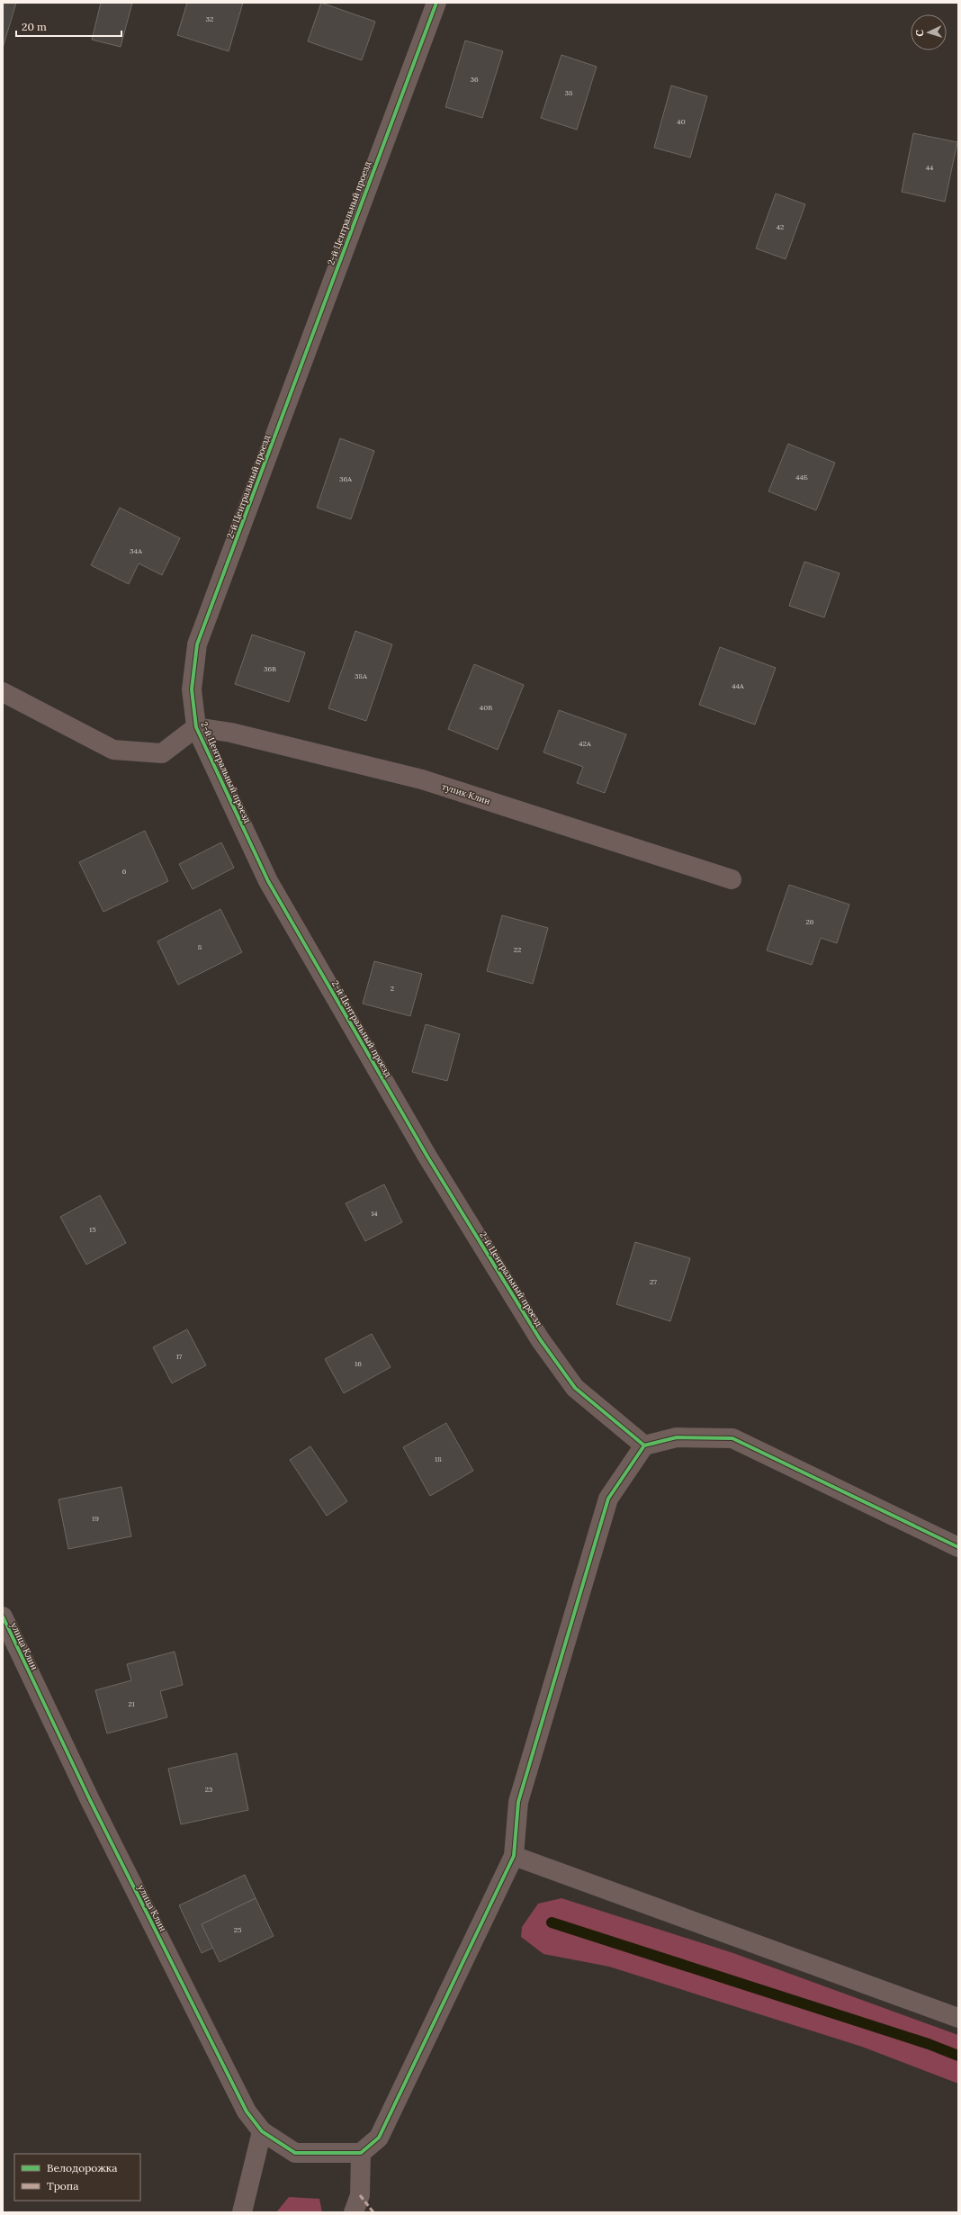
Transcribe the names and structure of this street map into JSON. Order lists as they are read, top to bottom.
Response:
{
  "streets": {
    "street": ["2-й Центральный проезд", "тупик Клин", "улица Клин"]
  },
  "crossings": [
    ["2-й Центральный проезд", "тупик Клин"]
  ],
  "house_numbers": [
    "32",
    "36",
    "38",
    "40",
    "44",
    "42",
    "44Б",
    "36А",
    "34А",
    "36В",
    "38А",
    "44А",
    "40В",
    "42А",
    "6",
    "26",
    "8",
    "22",
    "2",
    "14",
    "15",
    "27",
    "17",
    "16",
    "18",
    "19",
    "21",
    "23",
    "25"
  ],
  "legend": ["Велодорожка", "Тропа"],
  "scale_bar": "20 m",
  "north": "left"
}
